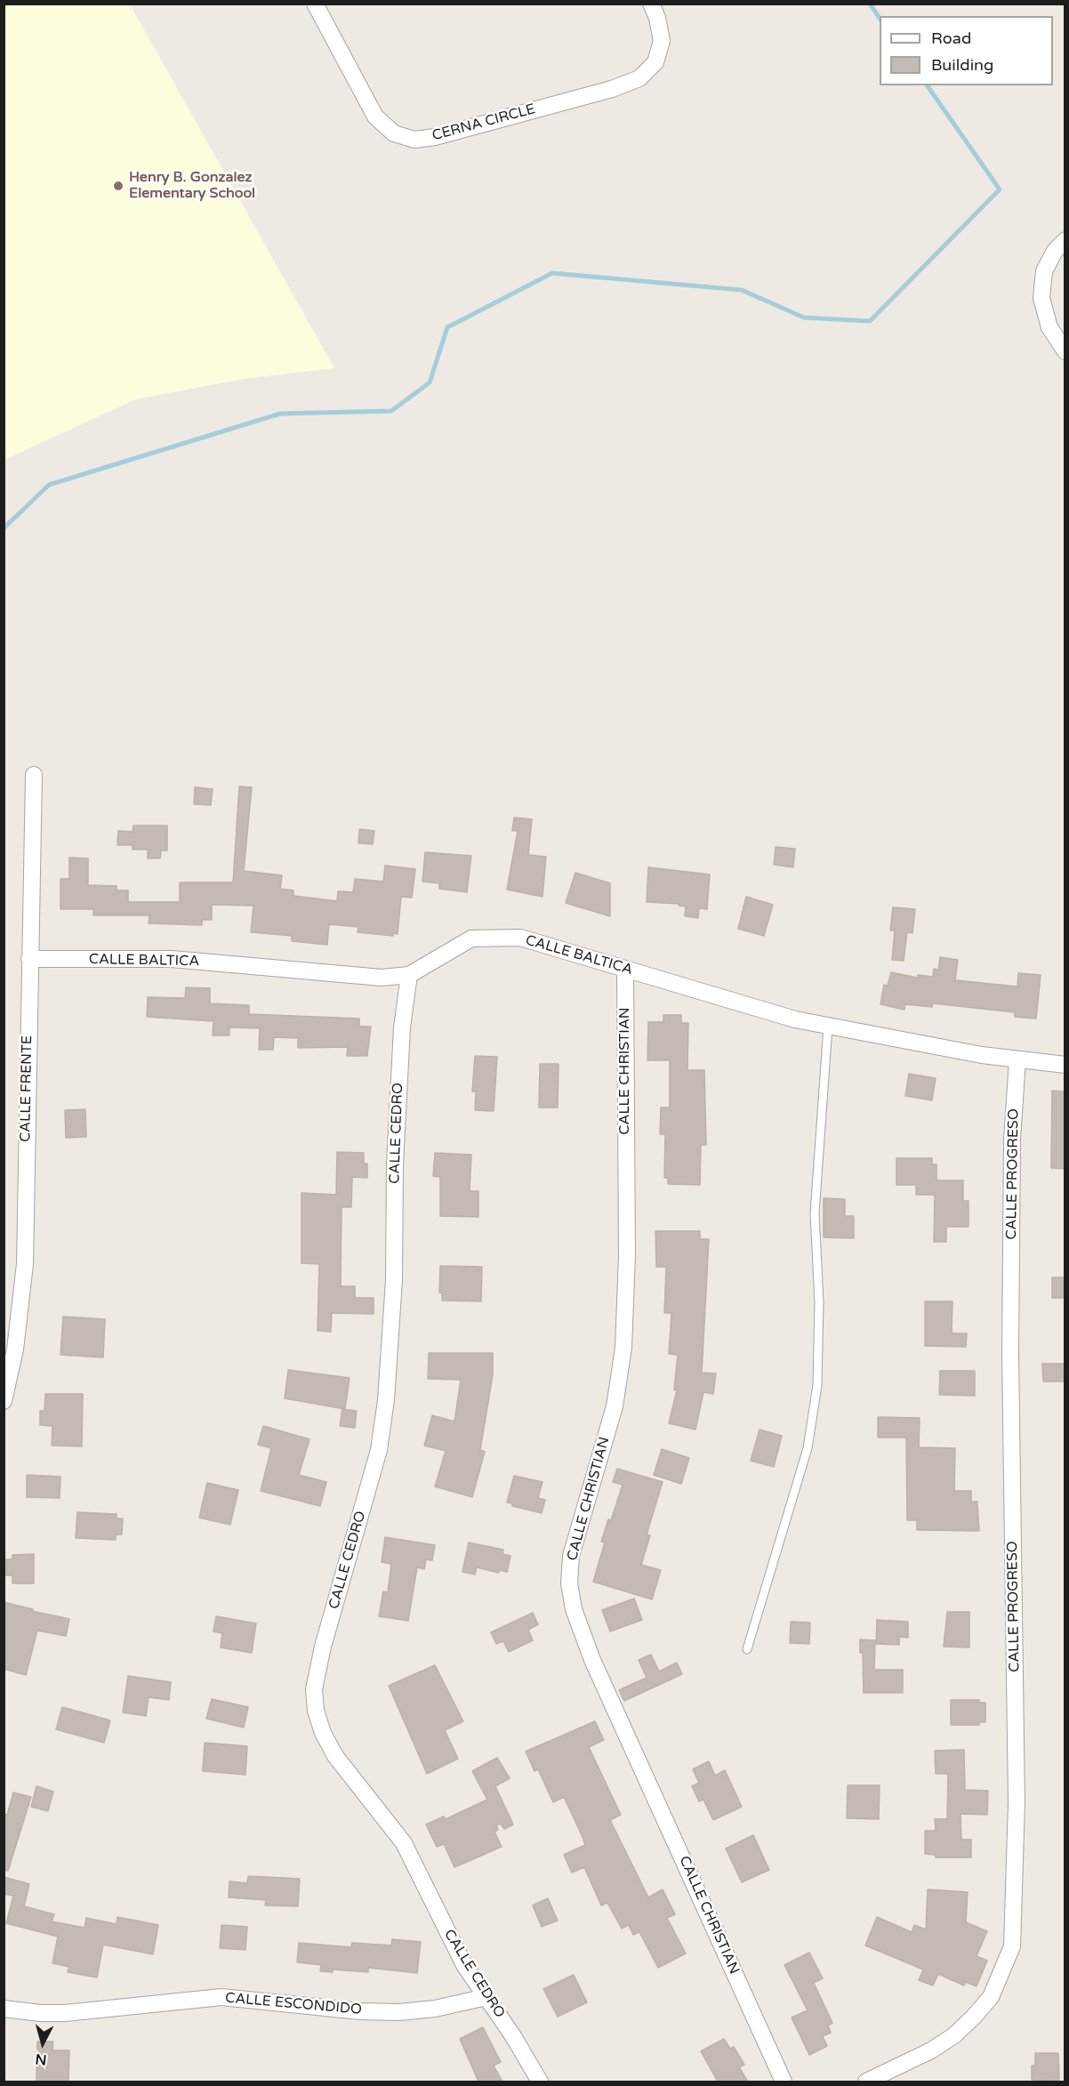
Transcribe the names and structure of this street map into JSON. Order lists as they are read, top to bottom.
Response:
{
  "streets": {
    "street": [
      "CERNA CIRCLE",
      "CALLE BALTICA",
      "CALLE CHRISTIAN",
      "CALLE FRENTE",
      "CALLE CEDRO",
      "CALLE PROGRESO",
      "CALLE ESCONDIDO"
    ]
  },
  "crossings": [
    ["CALLE BALTICA", "CALLE CHRISTIAN"],
    ["CALLE BALTICA", "CALLE FRENTE"],
    ["CALLE BALTICA", "CALLE CEDRO"],
    ["CALLE BALTICA", "CALLE PROGRESO"],
    ["CALLE CEDRO", "CALLE ESCONDIDO"]
  ],
  "places": ["Henry B. Gonzalez Elementary School"],
  "legend": ["Road", "Building"],
  "north": "bottom"
}
